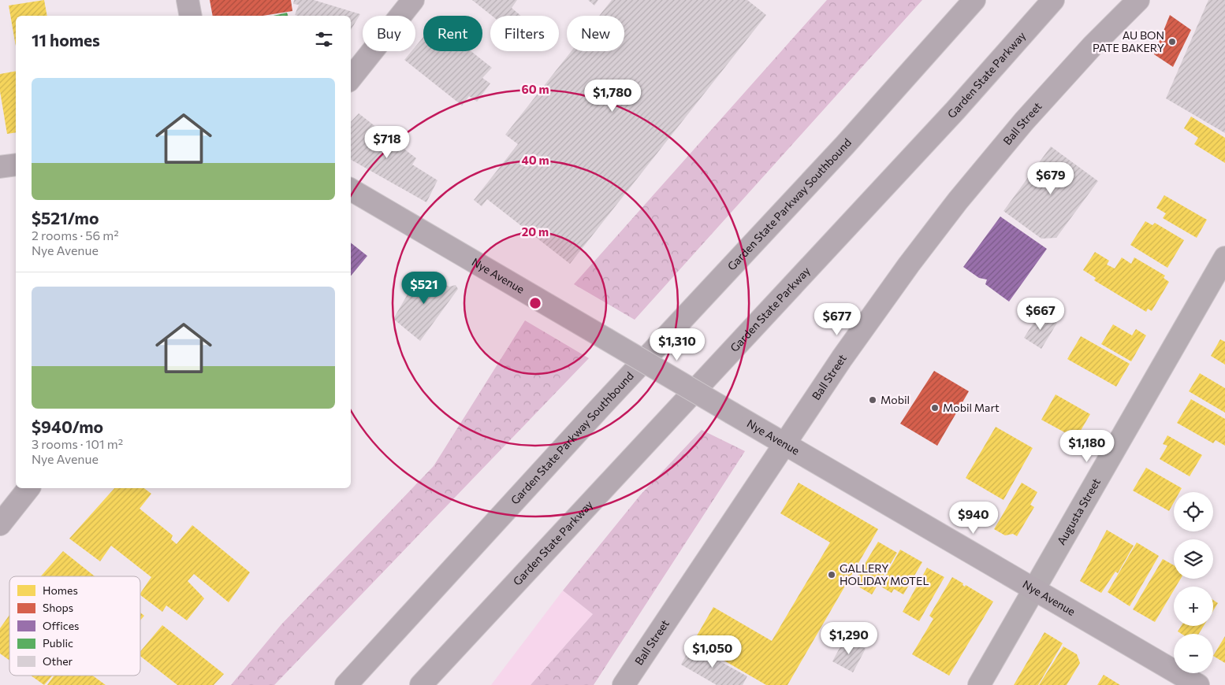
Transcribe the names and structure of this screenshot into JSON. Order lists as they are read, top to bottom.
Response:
{
  "streets": {
    "highway": ["Garden State Parkway", "Garden State Parkway Southbound"],
    "main road": ["Ball Street", "Nye Avenue"],
    "street": ["Augusta Street"]
  },
  "crossings": [
    ["Ball Street", "Nye Avenue"],
    ["Nye Avenue", "Augusta Street"]
  ],
  "places": [
    "AU BON PATE BAKERY",
    "Mobil",
    "Mobil Mart",
    "GALLERY HOLIDAY MOTEL"
  ],
  "legend": [
    "Homes",
    "Shops",
    "Offices",
    "Public",
    "Other"
  ],
  "page": {
    "chip": [
      "Buy",
      "Rent",
      "Filters",
      "New"
    ],
    "heading": "11 homes",
    "list": [
      {
        "name": "$521/mo",
        "note": "2 rooms · 56 m² · Nye Avenue"
      },
      {
        "name": "$940/mo",
        "note": "3 rooms · 101 m² · Nye Avenue"
      }
    ],
    "price": [
      "$1,780",
      "$718",
      "$679",
      "$521",
      "$667",
      "$677",
      "$1,310",
      "$1,180",
      "$940",
      "$1,290",
      "$1,050"
    ],
    "map_buttons": ["+", "−"]
  },
  "rings": ["60 m", "40 m", "20 m"]
}
